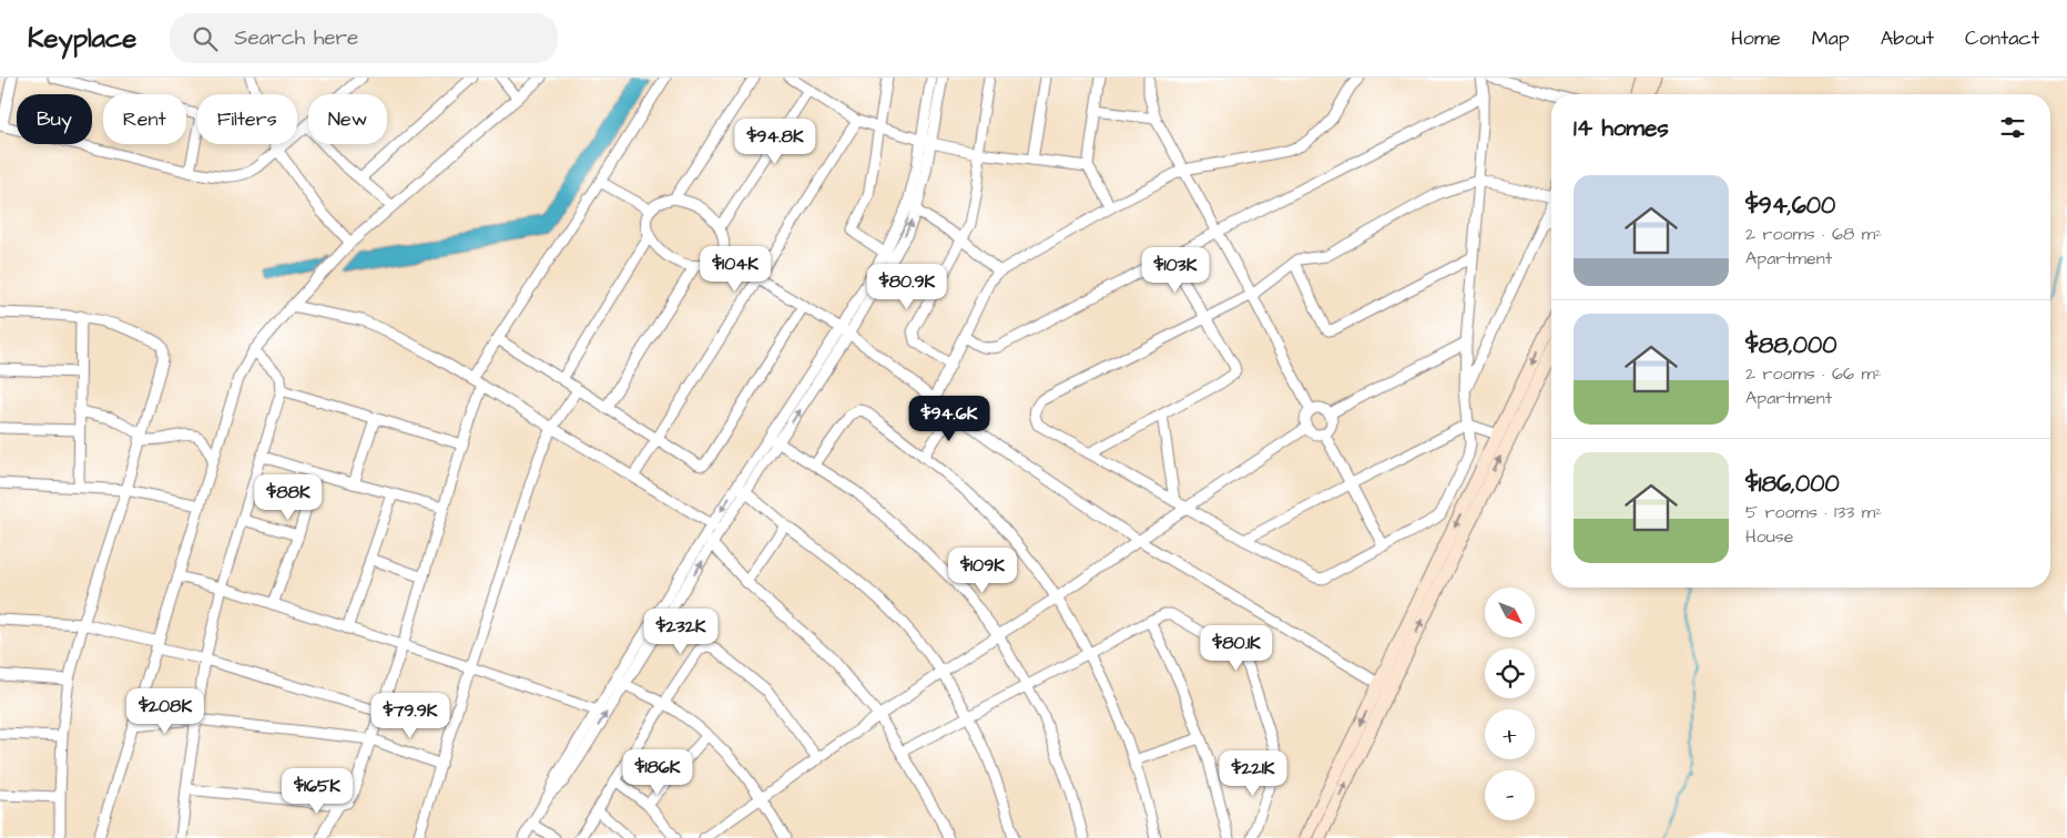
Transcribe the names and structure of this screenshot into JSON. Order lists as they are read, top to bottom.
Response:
{
  "north": "bottom right",
  "page": {
    "header": "Keyplace",
    "search": "Search here",
    "nav": [
      "Home",
      "Map",
      "About",
      "Contact"
    ],
    "chip": [
      "Buy",
      "Rent",
      "Filters",
      "New"
    ],
    "heading": "14 homes",
    "price": [
      "$94.8K",
      "$104K",
      "$103K",
      "$80.9K",
      "$94.6K",
      "$88K",
      "$109K",
      "$232K",
      "$80.1K",
      "$208K",
      "$79.9K",
      "$186K",
      "$221K",
      "$165K"
    ],
    "list": [
      {
        "name": "$94,600",
        "note": "2 rooms · 68 m² · Apartment"
      },
      {
        "name": "$88,000",
        "note": "2 rooms · 66 m² · Apartment"
      },
      {
        "name": "$186,000",
        "note": "5 rooms · 133 m² · House"
      }
    ],
    "map_buttons": ["+", "−"]
  }
}
